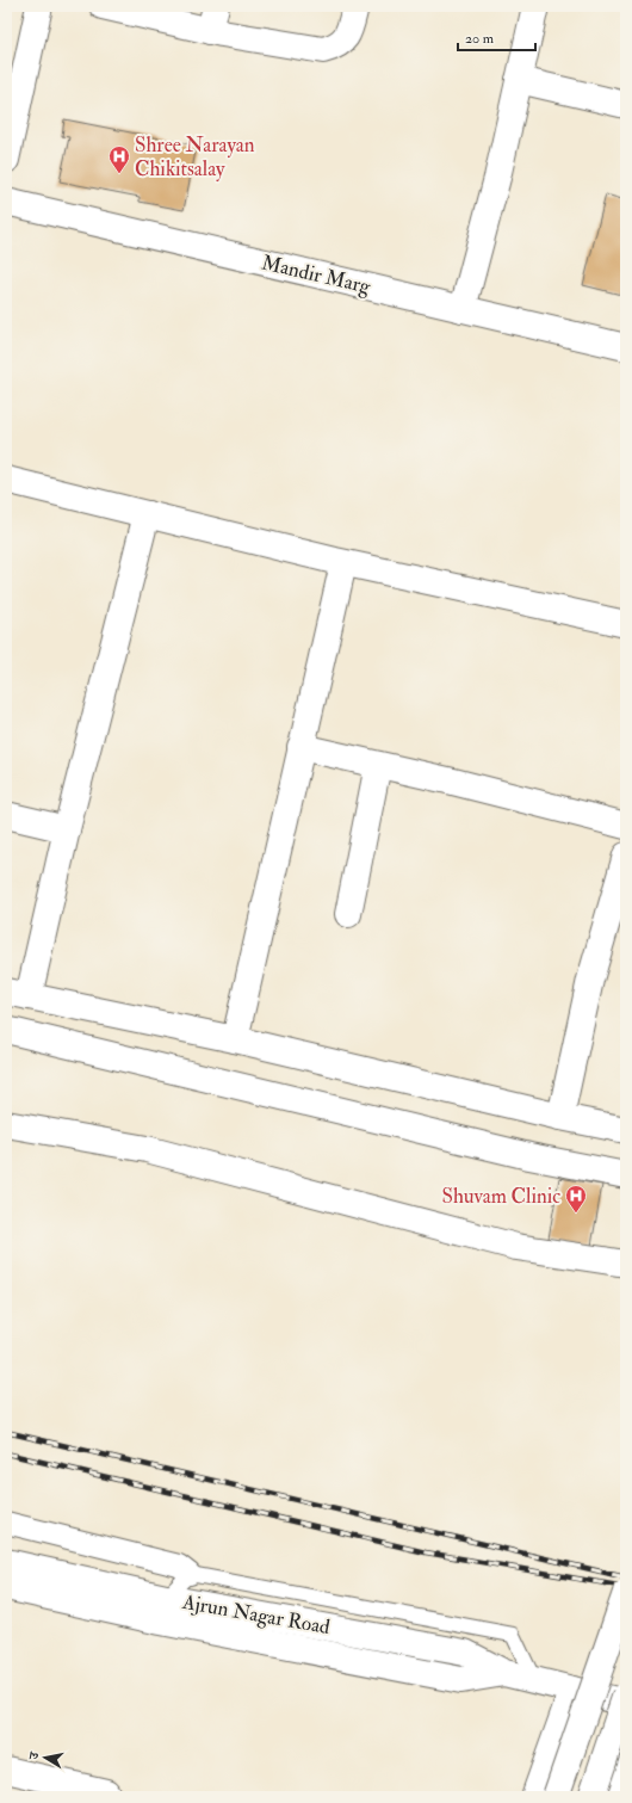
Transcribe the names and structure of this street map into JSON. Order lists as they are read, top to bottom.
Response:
{
  "streets": {
    "street": ["Mandir Marg", "Ajrun Nagar Road"]
  },
  "places": {
    "hospital": ["Shree Narayan Chikitsalay", "Shuvam Clinic"]
  },
  "scale_bar": "20 m",
  "north": "left"
}
